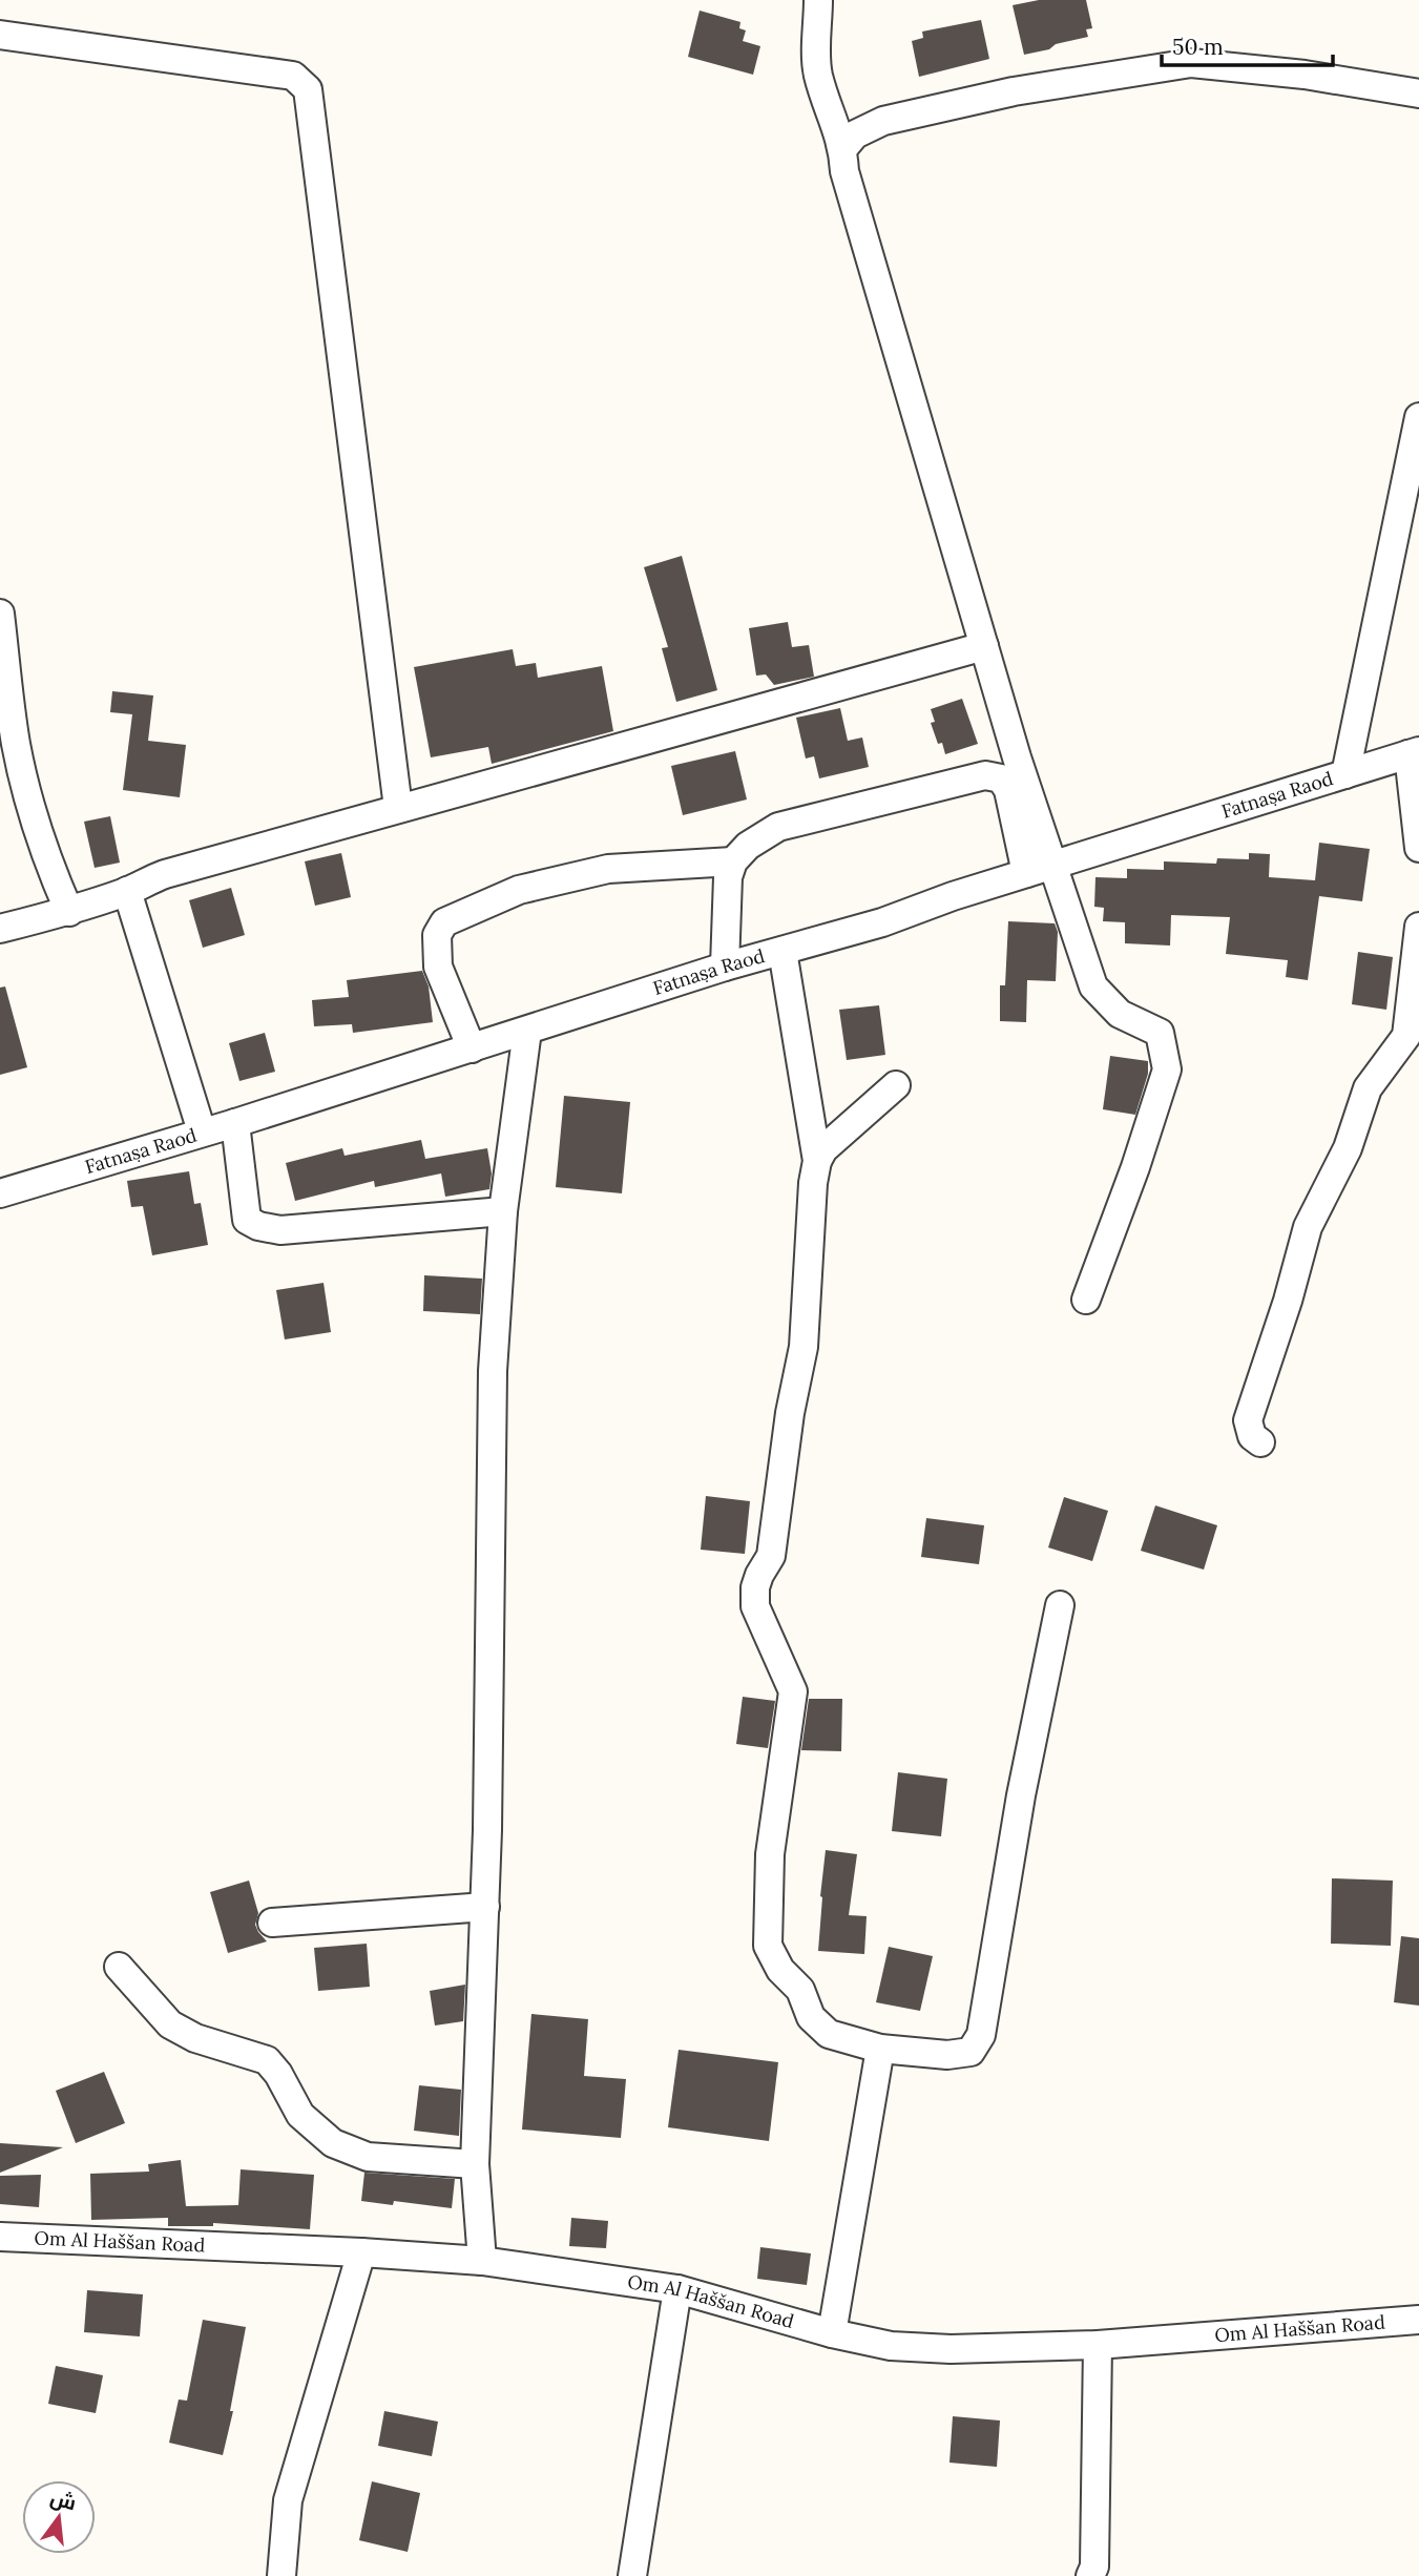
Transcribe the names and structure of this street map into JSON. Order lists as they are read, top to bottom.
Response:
{
  "streets": {
    "street": ["Fatnaṣa Raod", "Om Al Haššan Road"]
  },
  "scale_bar": "50 m",
  "north": "top"
}
